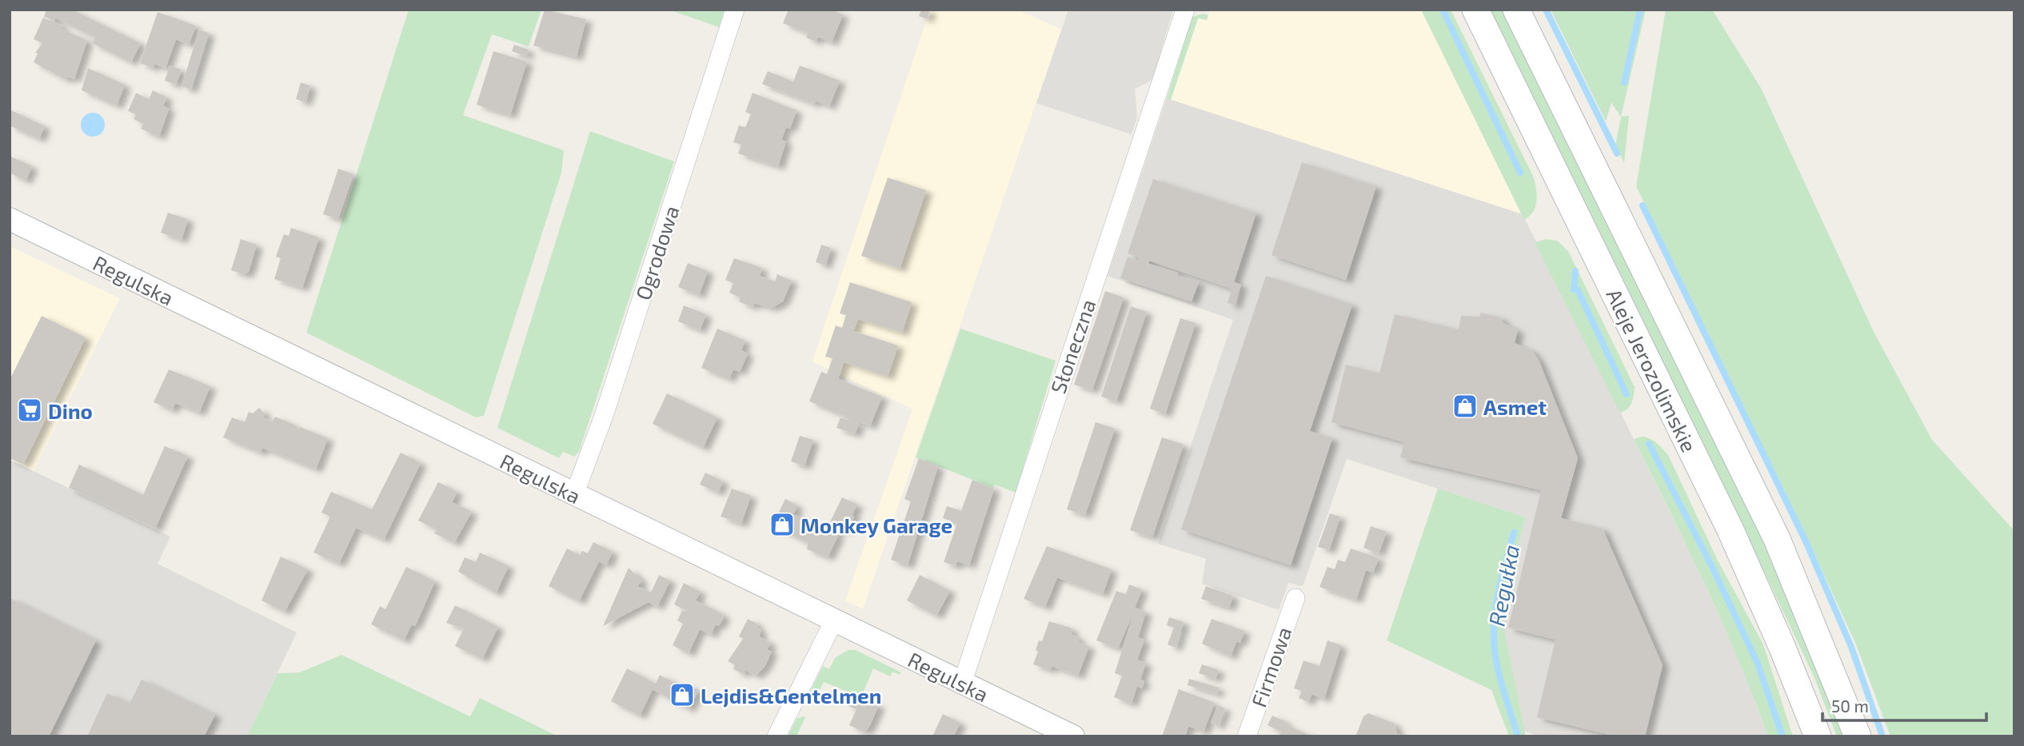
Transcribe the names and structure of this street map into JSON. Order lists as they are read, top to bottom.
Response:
{
  "streets": {
    "main road": ["Aleje Jerozolimskie"],
    "street": [
      "Ogrodowa",
      "Regulska",
      "Słoneczna",
      "Firmowa"
    ]
  },
  "crossings": [
    ["Ogrodowa", "Regulska"],
    ["Regulska", "Słoneczna"]
  ],
  "water": ["Regułka"],
  "places": {
    "shop": ["Asmet", "Monkey Garage", "Lejdis&Gentelmen"],
    "supermarket": ["Dino"]
  },
  "scale_bar": "50 m"
}
